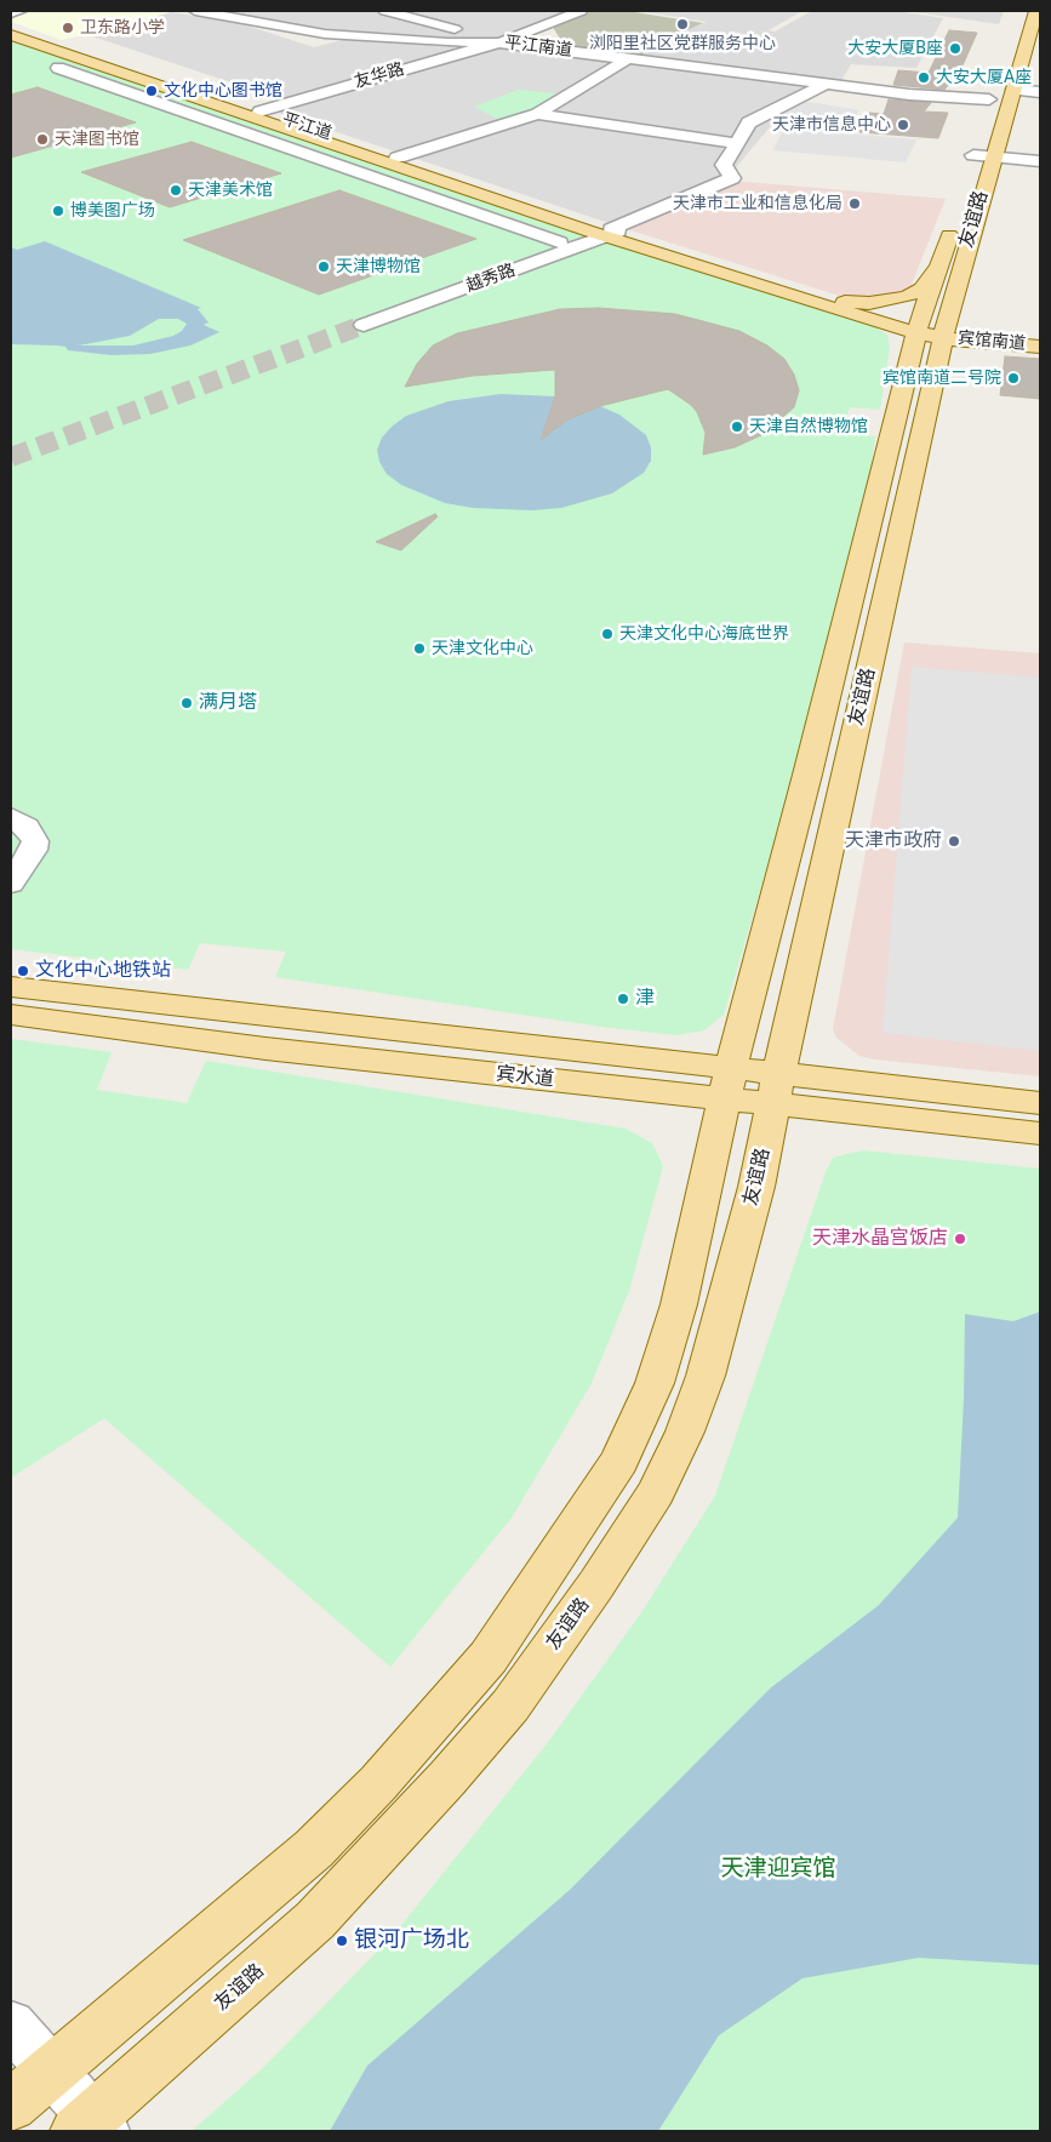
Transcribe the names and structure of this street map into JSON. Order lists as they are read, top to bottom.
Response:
{
  "streets": {
    "main road": [
      "平江道",
      "友谊路",
      "宾馆南道",
      "宾水道"
    ],
    "street": ["平江南道", "友华路", "越秀路"]
  },
  "crossings": [
    ["平江南道", "友华路"],
    ["友华路", "平江道"],
    ["平江道", "越秀路"],
    ["友谊路", "宾馆南道"],
    ["友谊路", "宾水道"]
  ],
  "parks": ["天津迎宾馆"],
  "places": [
    "浏阳里社区党群服务中心",
    "卫东路小学",
    "大安大厦B座",
    "大安大厦A座",
    "文化中心图书馆",
    "天津市信息中心",
    "天津图书馆",
    "天津美术馆",
    "天津市工业和信息化局",
    "博美图广场",
    "天津博物馆",
    "宾馆南道二号院",
    "天津自然博物馆",
    "天津文化中心海底世界",
    "天津文化中心",
    "满月塔",
    "天津市政府",
    "文化中心地铁站",
    "津",
    "天津水晶宫饭店",
    "银河广场北"
  ]
}
